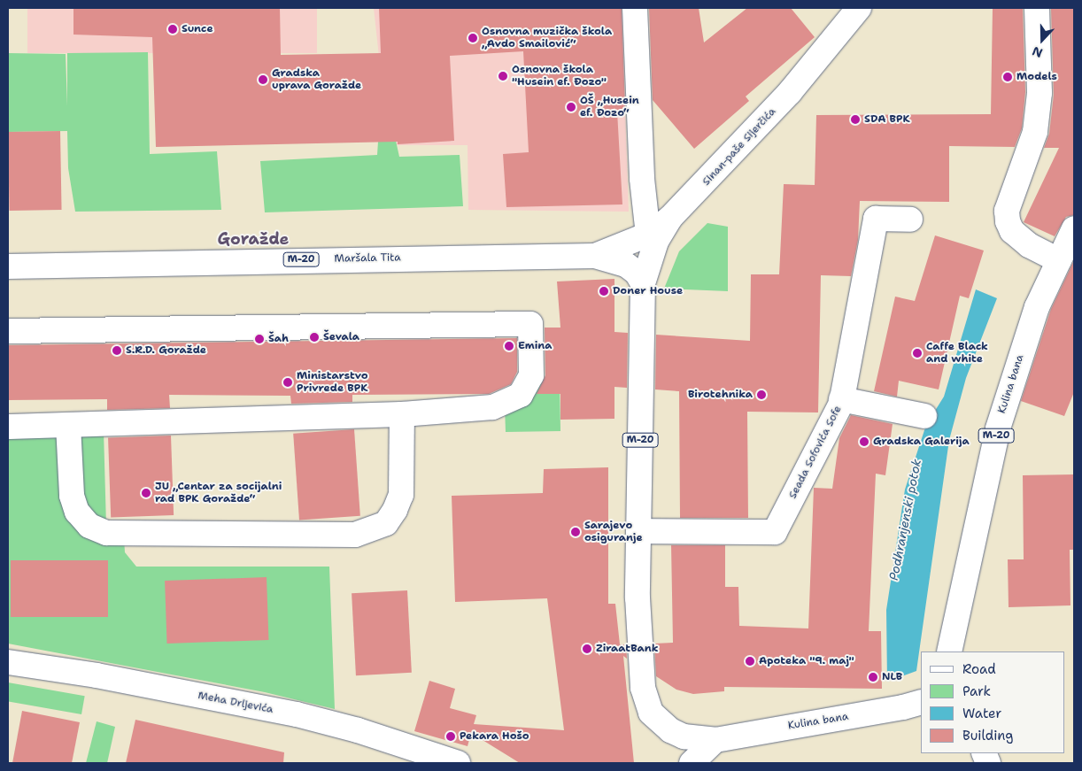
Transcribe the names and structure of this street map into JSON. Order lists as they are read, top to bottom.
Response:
{
  "streets": {
    "main road": [
      "Sinan-paše Sijerčića",
      "Maršala Tita",
      "M-20",
      "Kulina bana",
      "Seada Sofovića Sofe",
      "Meha Drljevića"
    ]
  },
  "crossings": [
    ["Sinan-paše Sijerčića", "Maršala Tita"],
    ["Sinan-paše Sijerčića", "M-20"],
    ["Maršala Tita", "M-20"],
    ["M-20", "Kulina bana"],
    ["M-20", "Seada Sofovića Sofe"]
  ],
  "districts": ["Goražde"],
  "water": ["Podhranjenski potok"],
  "places": [
    "Sunce",
    "Osnovna muzička škola „Avdo Smailović“",
    "Osnovna škola \"Husein ef. Đozo\"",
    "Models",
    "Gradska uprava Goražde",
    "OŠ „Husein ef. Đozo“",
    "SDA BPK",
    "Doner House",
    "Ševala",
    "Šah",
    "Emina",
    "S.R.D. Goražde",
    "Caffe Black and white",
    "Ministarstvo Privrede BPK",
    "Birotehnika",
    "Gradska Galerija",
    "JU „Centar za socijalni rad BPK Goražde“",
    "Sarajevo osiguranje",
    "ZiraatBank",
    "Apoteka \"9. maj\"",
    "NLB",
    "Pekara Hošo"
  ],
  "legend": [
    "Road",
    "Park",
    "Water",
    "Building"
  ],
  "north": "bottom"
}
